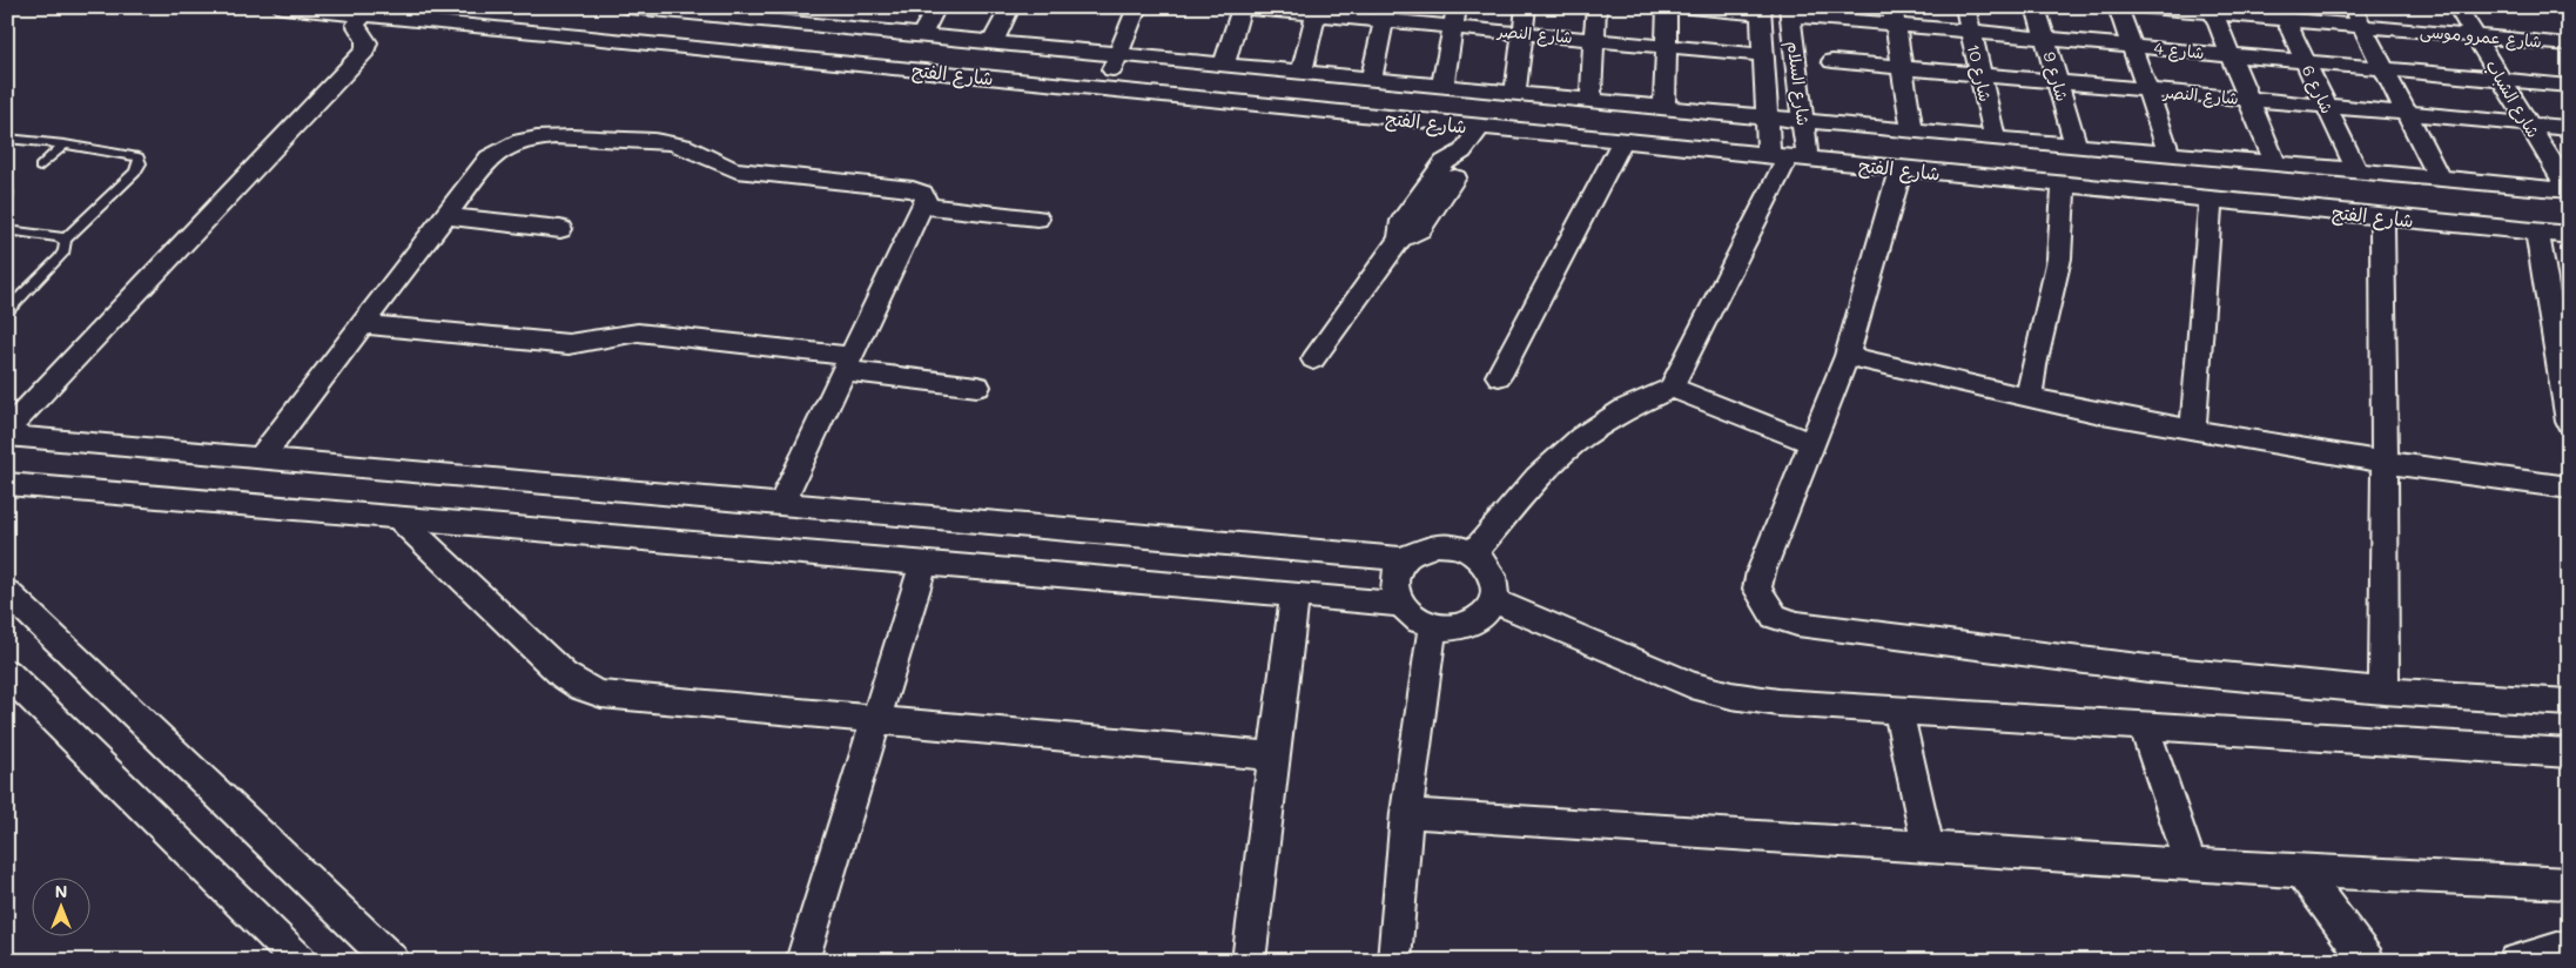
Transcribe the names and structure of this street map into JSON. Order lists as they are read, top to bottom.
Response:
{
  "streets": {
    "street": [
      "شارع النصر",
      "شارع عمرو موسى",
      "شارع 4",
      "شارع 10",
      "شارع الفتح",
      "شارع 9",
      "شارع السلام",
      "شارع 6",
      "شارع الشباب"
    ]
  },
  "crossings": [
    ["شارع النصر", "شارع 10"],
    ["شارع النصر", "شارع 9"],
    ["شارع النصر", "شارع السلام"],
    ["شارع النصر", "شارع 6"],
    ["شارع النصر", "شارع الشباب"],
    ["شارع عمرو موسى", "شارع 6"],
    ["شارع عمرو موسى", "شارع الشباب"],
    ["شارع 4", "شارع 10"],
    ["شارع 4", "شارع 9"],
    ["شارع 4", "شارع السلام"],
    ["شارع 4", "شارع 6"],
    ["شارع 4", "شارع الشباب"],
    ["شارع 10", "شارع الفتح"],
    ["شارع الفتح", "شارع 9"],
    ["شارع الفتح", "شارع السلام"],
    ["شارع الفتح", "شارع 6"],
    ["شارع الفتح", "شارع الشباب"]
  ],
  "north": "top"
}
